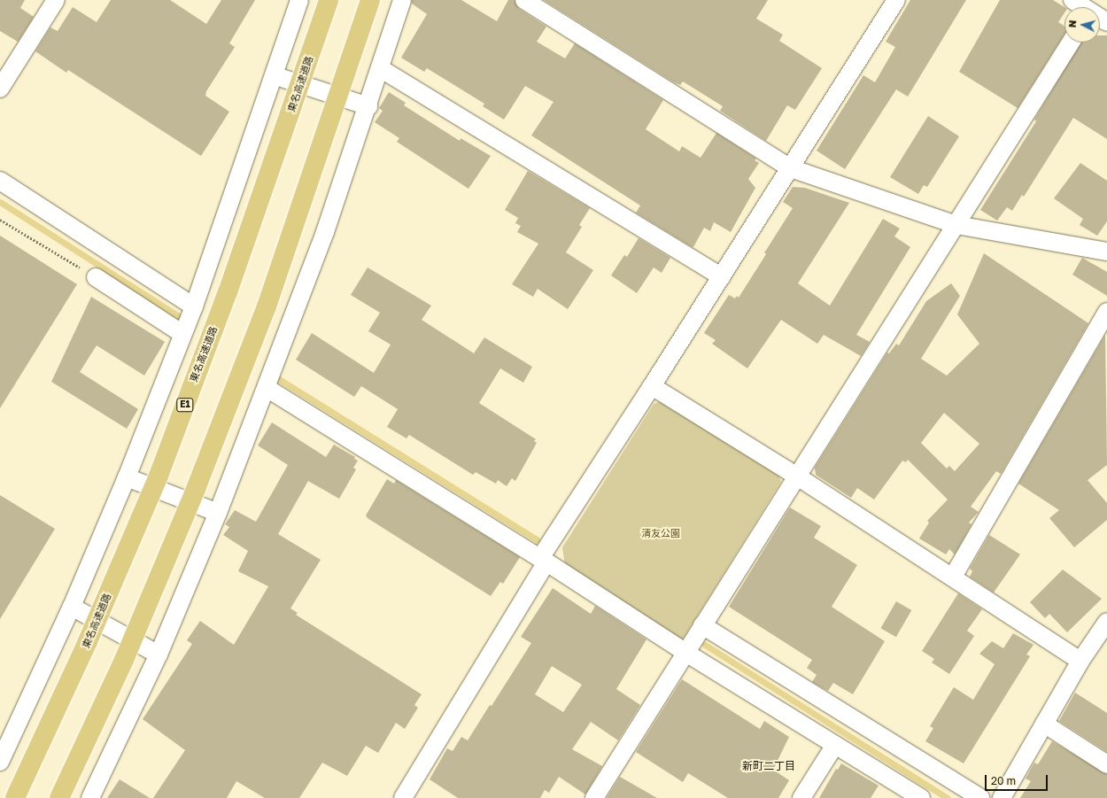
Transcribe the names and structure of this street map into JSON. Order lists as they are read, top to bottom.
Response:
{
  "streets": {
    "highway": ["東名高速道路", "E1"]
  },
  "districts": ["新町二丁目"],
  "parks": ["清友公園"],
  "scale_bar": "20 m",
  "north": "left"
}
